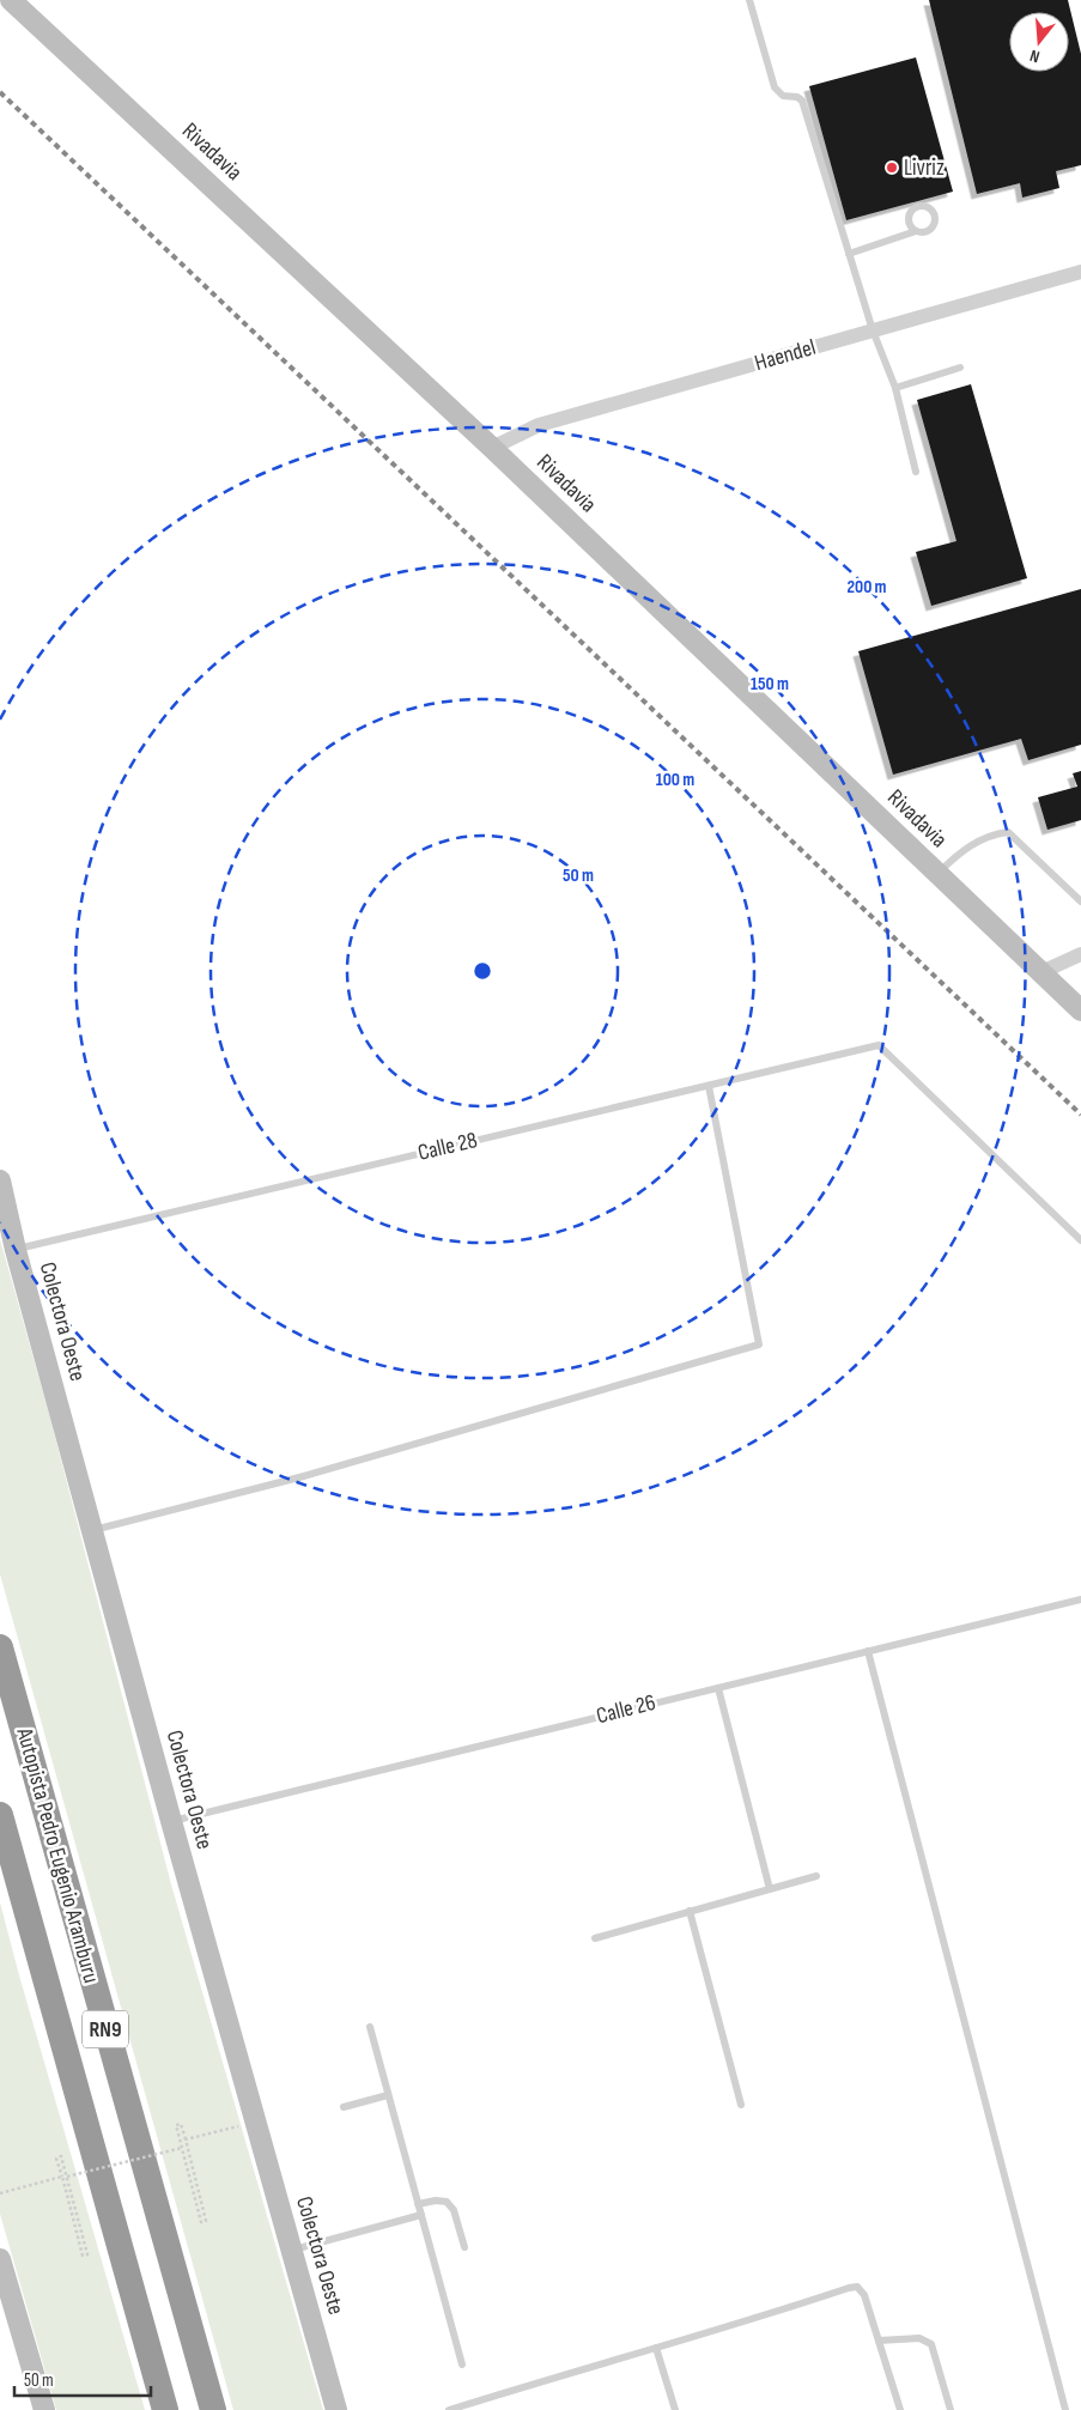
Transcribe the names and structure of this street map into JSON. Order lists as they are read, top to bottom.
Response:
{
  "streets": {
    "highway": ["Autopista Pedro Eugenio Aramburu", "RN9"],
    "street": ["Rivadavia", "Haendel", "Colectora Oeste"],
    "lane": ["Calle 28", "Calle 26"]
  },
  "crossings": [
    ["Rivadavia", "Haendel"],
    ["Calle 28", "Colectora Oeste"],
    ["Colectora Oeste", "Calle 26"]
  ],
  "places": ["Livriz"],
  "scale_bar": "50 m",
  "north": "bottom",
  "rings": [
    "200 m",
    "150 m",
    "100 m",
    "50 m"
  ]
}
